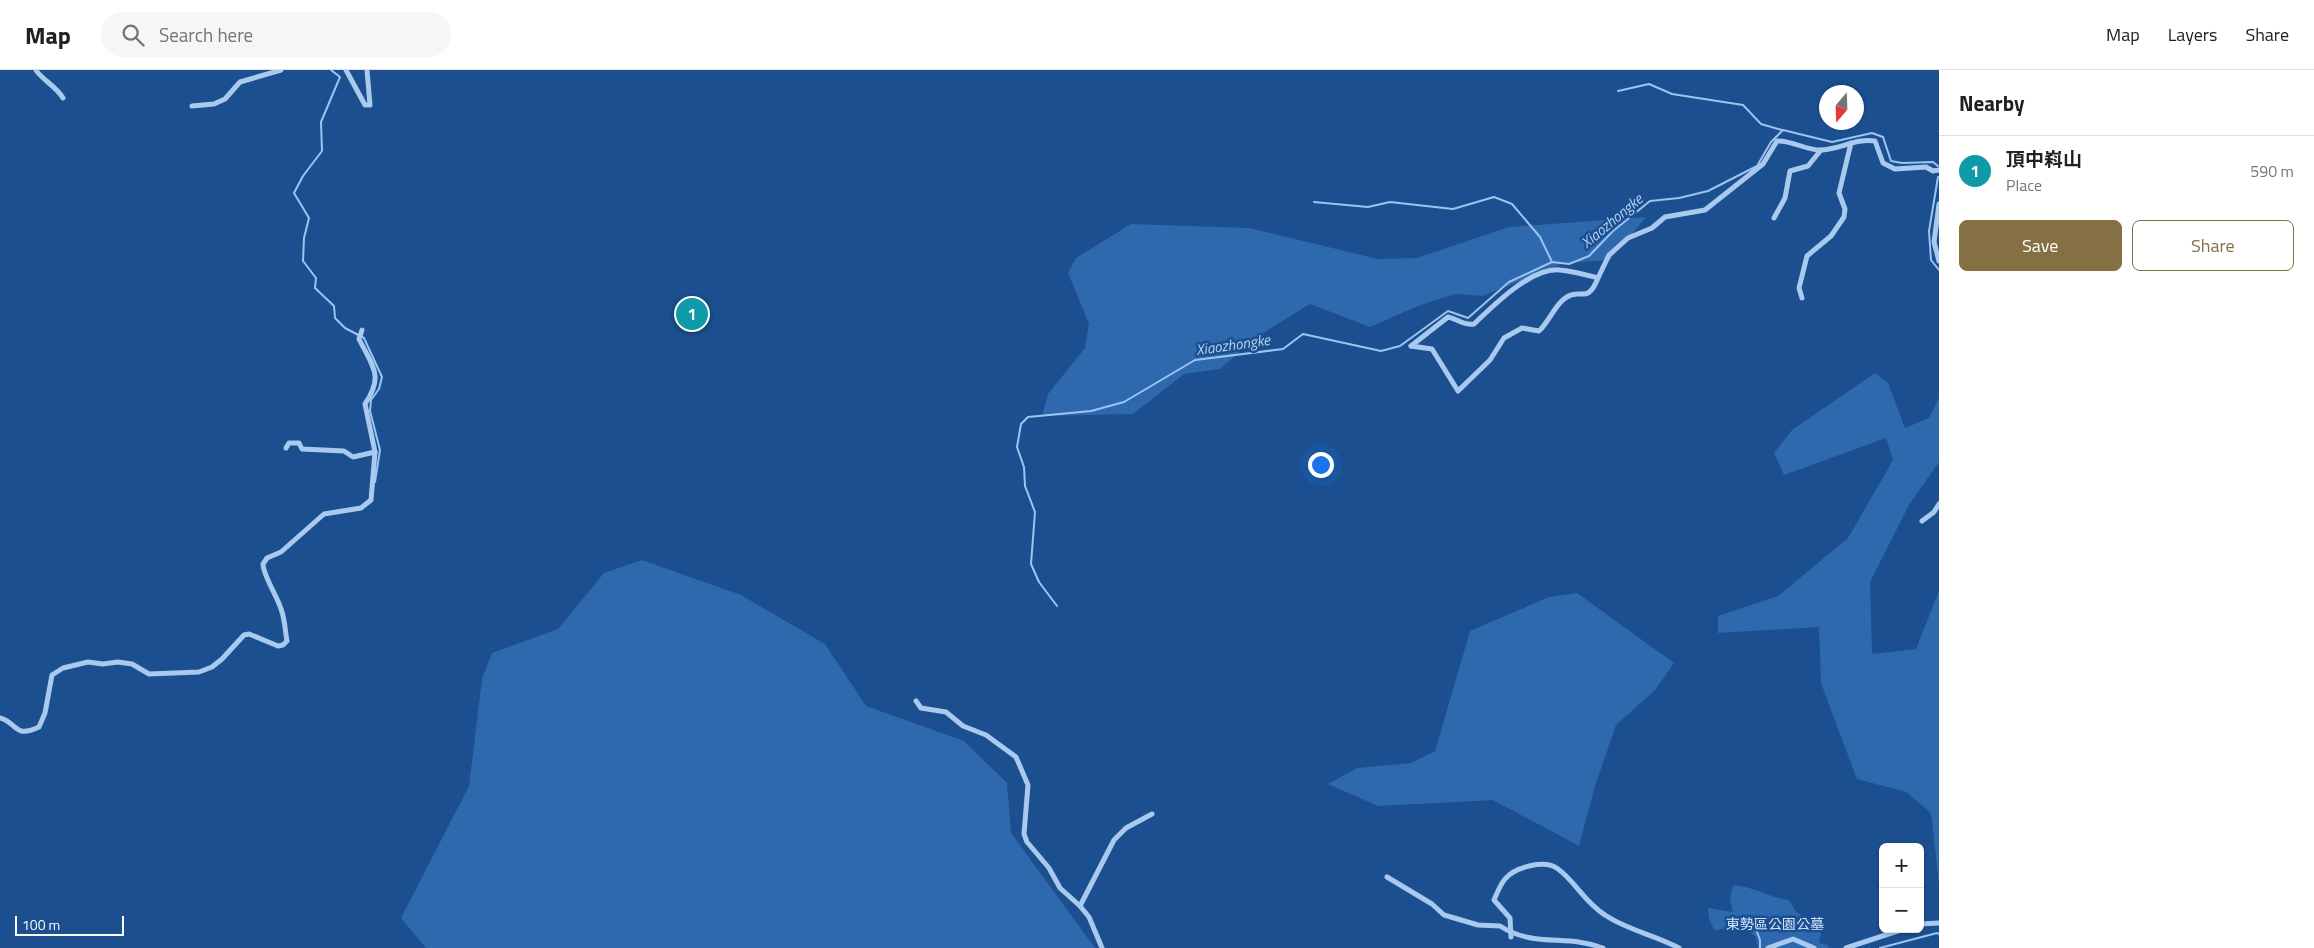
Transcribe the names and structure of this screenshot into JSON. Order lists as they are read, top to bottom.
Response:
{
  "water": ["Xiaozhongke"],
  "parks": ["東勢區公園公墓"],
  "scale_bar": "100 m",
  "north": "bottom",
  "page": {
    "header": "Map",
    "search": "Search here",
    "nav": ["Map", "Layers", "Share"],
    "heading": "Nearby",
    "list": [
      {
        "mark": "1",
        "name": "頂中嵙山",
        "note": "Place",
        "value": "590 m"
      }
    ],
    "buttons": ["Save", "Share"],
    "pins": "1",
    "map_buttons": ["+", "−"],
    "scale": "100 m"
  }
}
